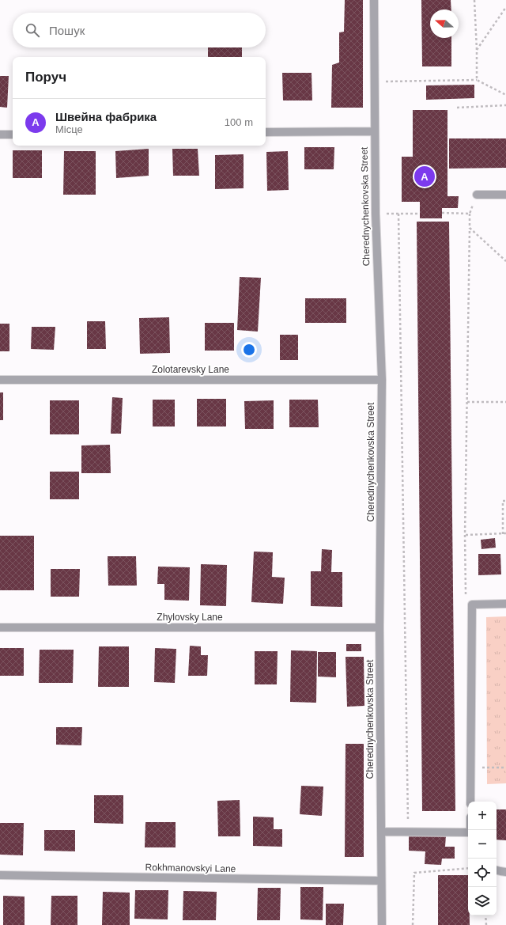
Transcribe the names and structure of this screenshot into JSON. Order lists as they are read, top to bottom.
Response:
{
  "streets": {
    "street": [
      "Cherednychenkovska Street",
      "Zolotarevsky Lane",
      "Zhylovsky Lane",
      "Rokhmanovskyi Lane"
    ]
  },
  "crossings": [
    ["Cherednychenkovska Street", "Zolotarevsky Lane"],
    ["Cherednychenkovska Street", "Zhylovsky Lane"],
    ["Cherednychenkovska Street", "Rokhmanovskyi Lane"]
  ],
  "north": "left",
  "page": {
    "search": "Пошук",
    "heading": "Поруч",
    "list": [
      {
        "mark": "A",
        "name": "Швейна фабрика",
        "note": "Місце",
        "value": "100 m"
      }
    ],
    "pins": "A",
    "map_buttons": ["+", "−"]
  }
}
